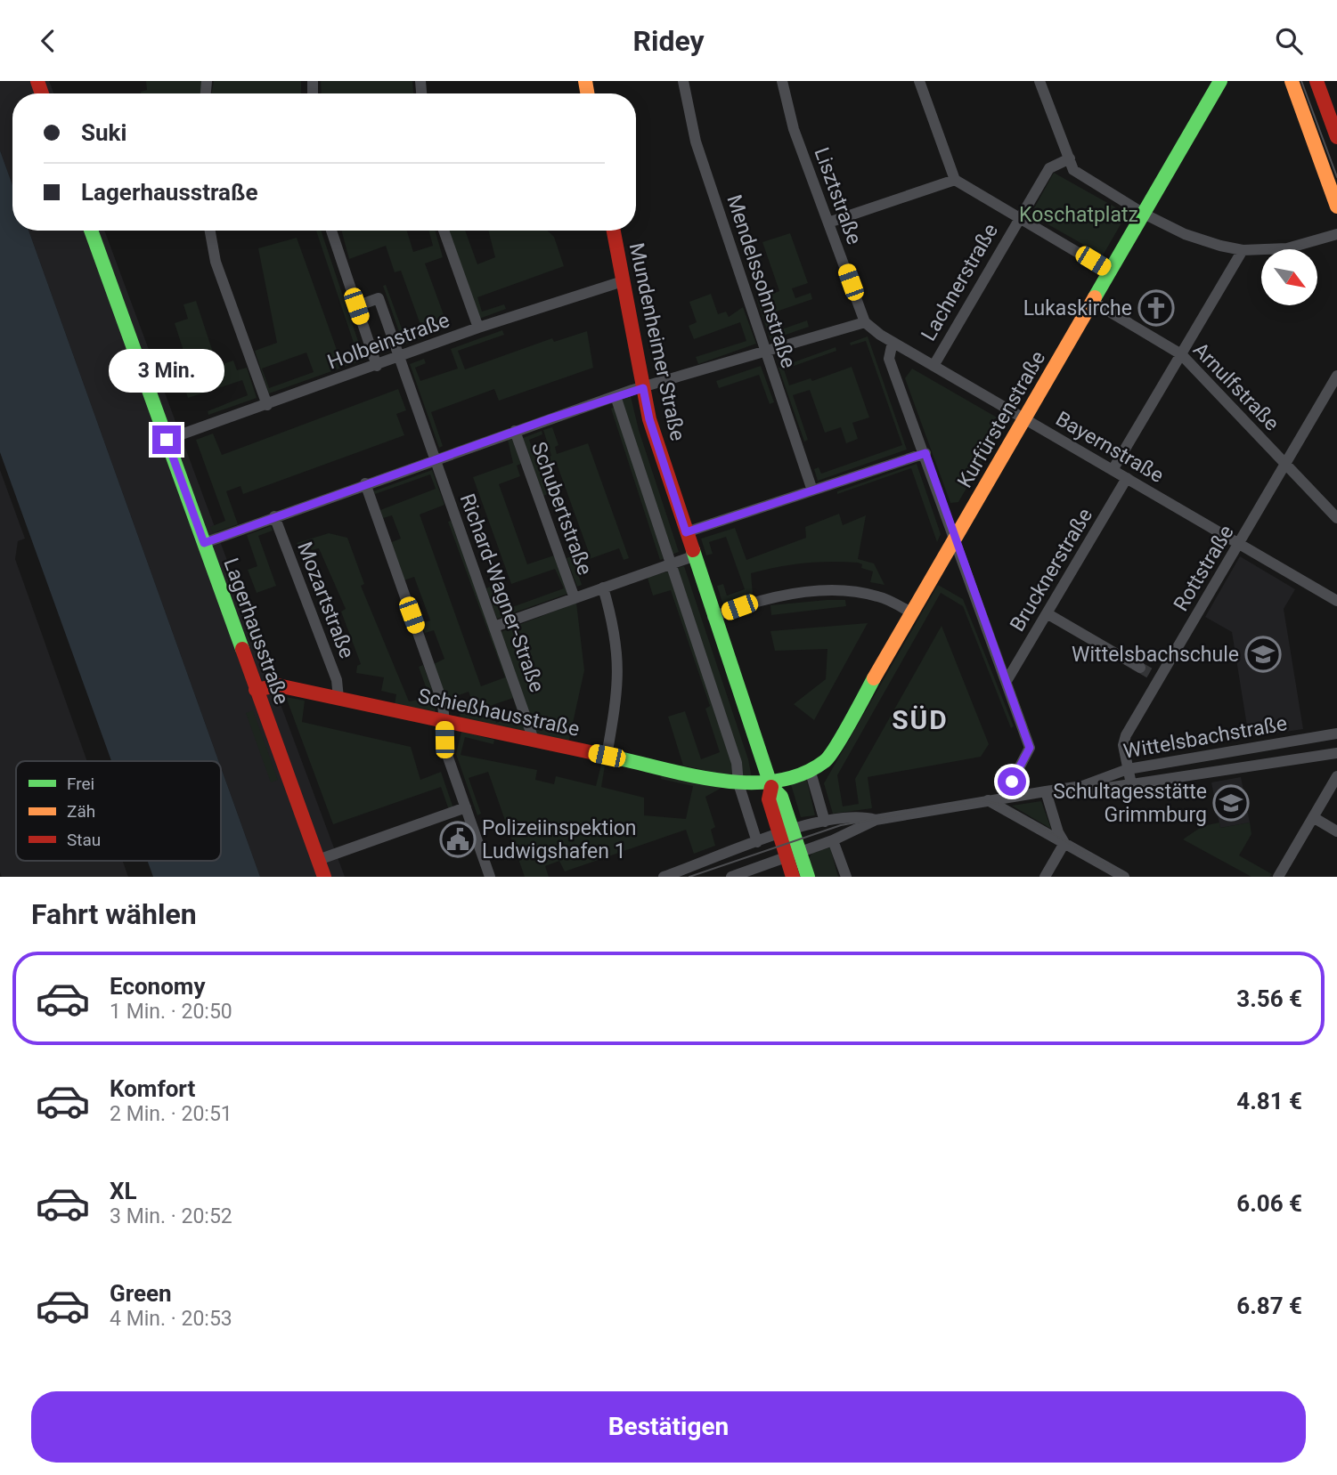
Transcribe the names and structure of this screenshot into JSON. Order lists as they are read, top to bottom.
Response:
{
  "streets": {
    "street": [
      "Lisztstraße",
      "Mendelssohnstraße",
      "Lachnerstraße",
      "Holbeinstraße",
      "Mundenheimer Straße",
      "Arnulfstraße",
      "Kurfürstenstraße",
      "Bayernstraße",
      "Schubertstraße",
      "Rottstraße",
      "Brucknerstraße",
      "Richard-Wagner-Straße",
      "Mozartstraße",
      "Lagerhausstraße",
      "Schießhausstraße",
      "Wittelsbachstraße"
    ]
  },
  "crossings": [
    ["Lisztstraße", "Bayernstraße"],
    ["Lachnerstraße", "Bayernstraße"],
    ["Holbeinstraße", "Mundenheimer Straße"],
    ["Holbeinstraße", "Richard-Wagner-Straße"],
    ["Holbeinstraße", "Lagerhausstraße"],
    ["Mundenheimer Straße", "Schießhausstraße"],
    ["Mundenheimer Straße", "Wittelsbachstraße"],
    ["Arnulfstraße", "Kurfürstenstraße"],
    ["Arnulfstraße", "Rottstraße"],
    ["Kurfürstenstraße", "Bayernstraße"],
    ["Kurfürstenstraße", "Schießhausstraße"],
    ["Bayernstraße", "Rottstraße"],
    ["Bayernstraße", "Brucknerstraße"],
    ["Rottstraße", "Wittelsbachstraße"],
    ["Richard-Wagner-Straße", "Schießhausstraße"],
    ["Mozartstraße", "Schießhausstraße"],
    ["Lagerhausstraße", "Schießhausstraße"]
  ],
  "districts": ["SÜD"],
  "parks": ["Koschatplatz"],
  "places": {
    "church": ["Lukaskirche"],
    "school or university": ["Wittelsbachschule", "Schultagesstätte Grimmburg"],
    "public building": ["Polizeiinspektion Ludwigshafen 1"]
  },
  "legend": ["Frei", "Zäh", "Stau"],
  "north": "bottom right",
  "page": {
    "header": "Ridey",
    "banner": ["Suki", "Lagerhausstraße"],
    "bubble": "3 Min.",
    "heading": "Fahrt wählen",
    "list": [
      {
        "name": "Economy",
        "note": "1 Min. · 20:50",
        "value": "3.56 €"
      },
      {
        "name": "Komfort",
        "note": "2 Min. · 20:51",
        "value": "4.81 €"
      },
      {
        "name": "XL",
        "note": "3 Min. · 20:52",
        "value": "6.06 €"
      },
      {
        "name": "Green",
        "note": "4 Min. · 20:53",
        "value": "6.87 €"
      }
    ],
    "buttons": "Bestätigen"
  }
}
